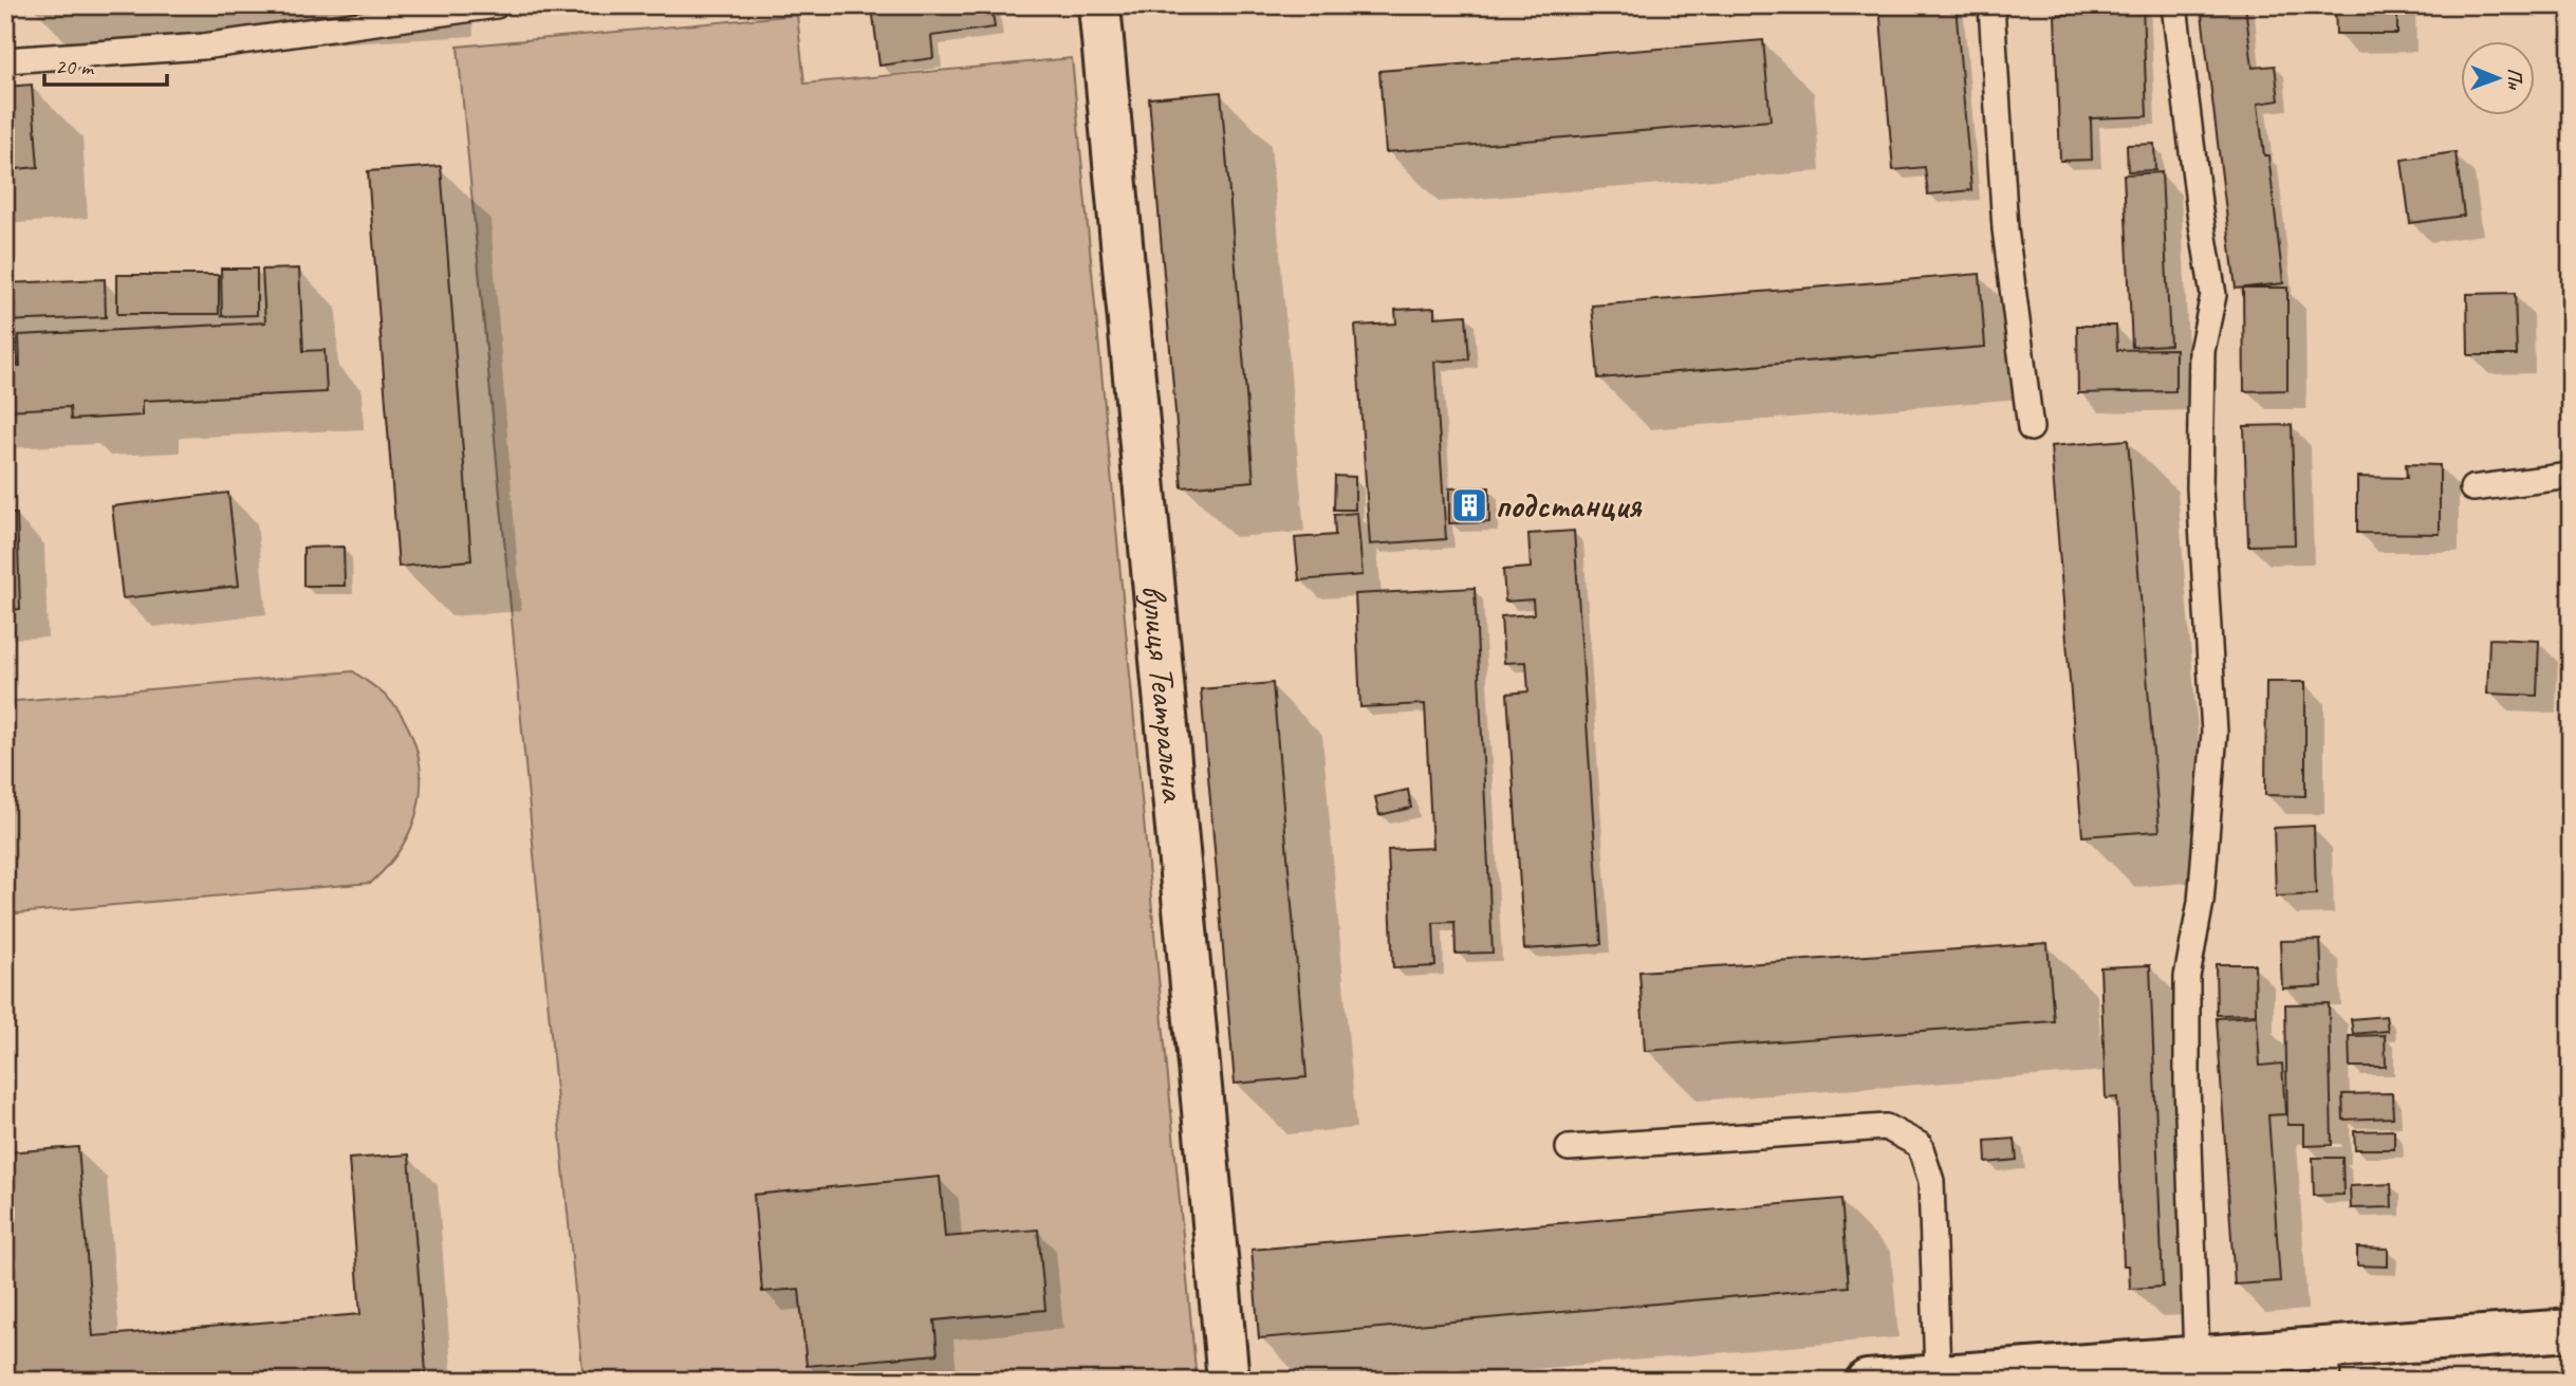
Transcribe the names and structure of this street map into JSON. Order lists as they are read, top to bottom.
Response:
{
  "streets": {
    "street": ["вулиця Театральна"]
  },
  "places": {
    "building": ["подстанция"]
  },
  "scale_bar": "20 m",
  "north": "right"
}
